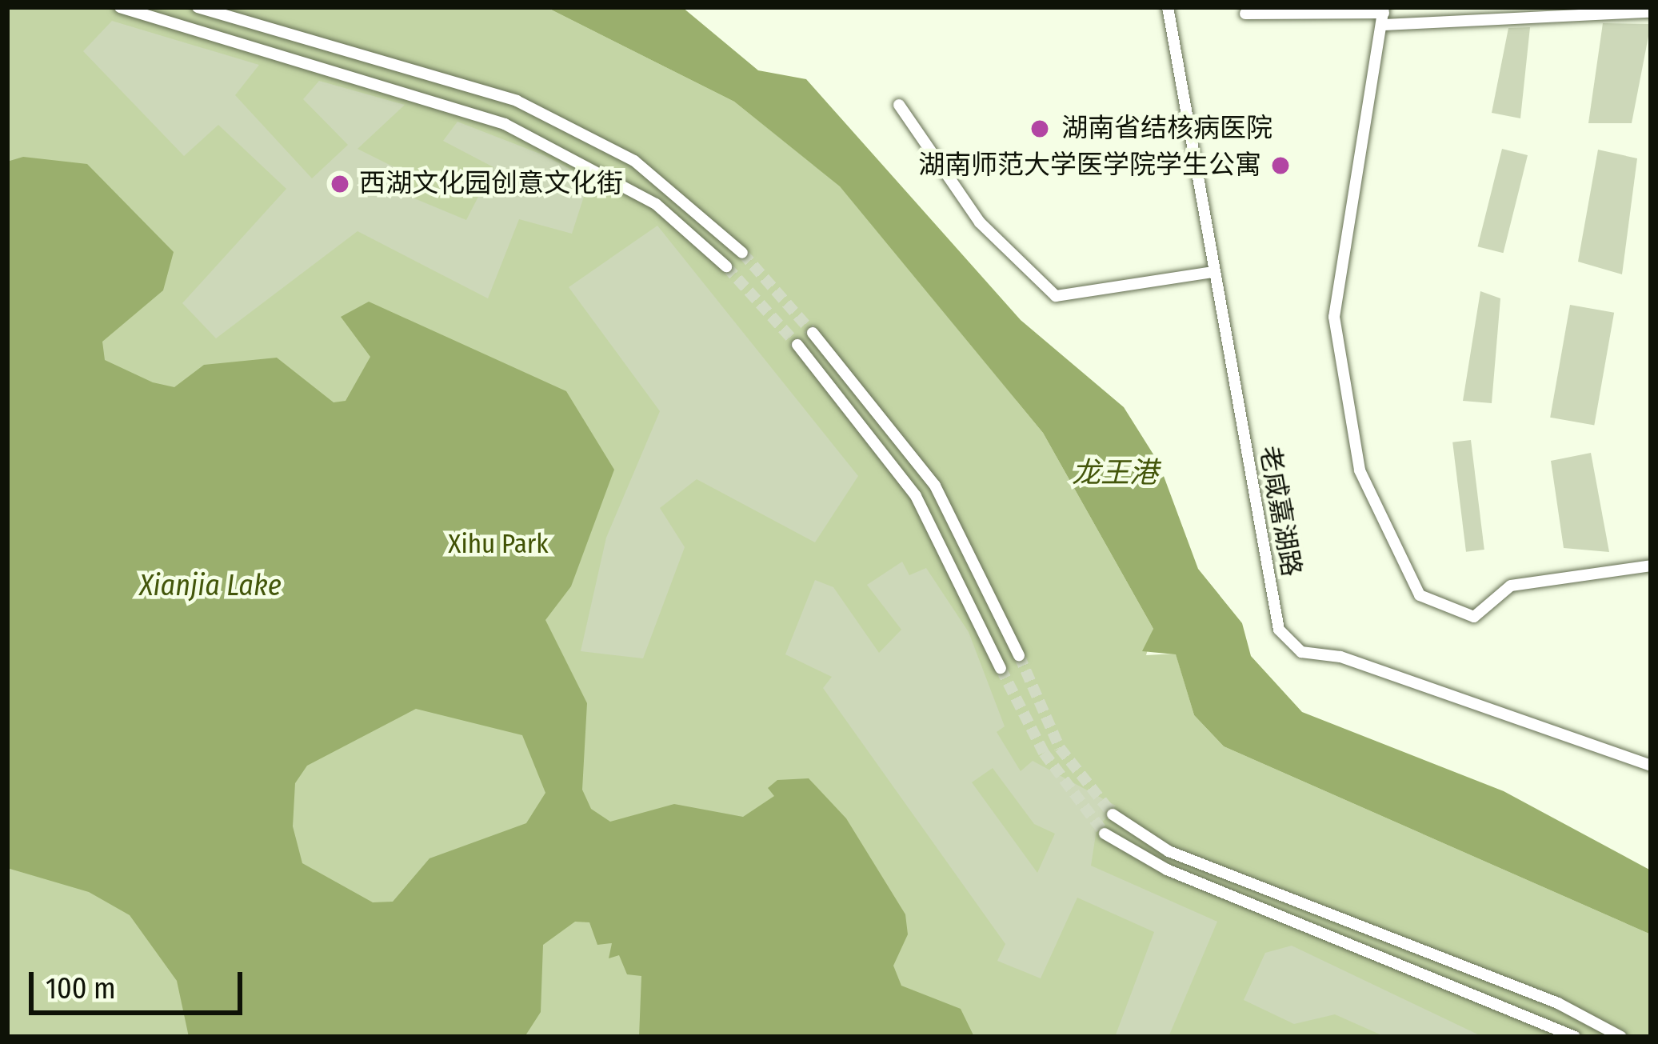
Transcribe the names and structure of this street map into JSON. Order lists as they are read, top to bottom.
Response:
{
  "streets": {
    "street": ["老咸嘉湖路"]
  },
  "water": ["龙王港", "Xianjia Lake"],
  "parks": ["Xihu Park"],
  "places": ["湖南省结核病医院", "湖南师范大学医学院学生公寓", "西湖文化园创意文化街"],
  "scale_bar": "100 m"
}
